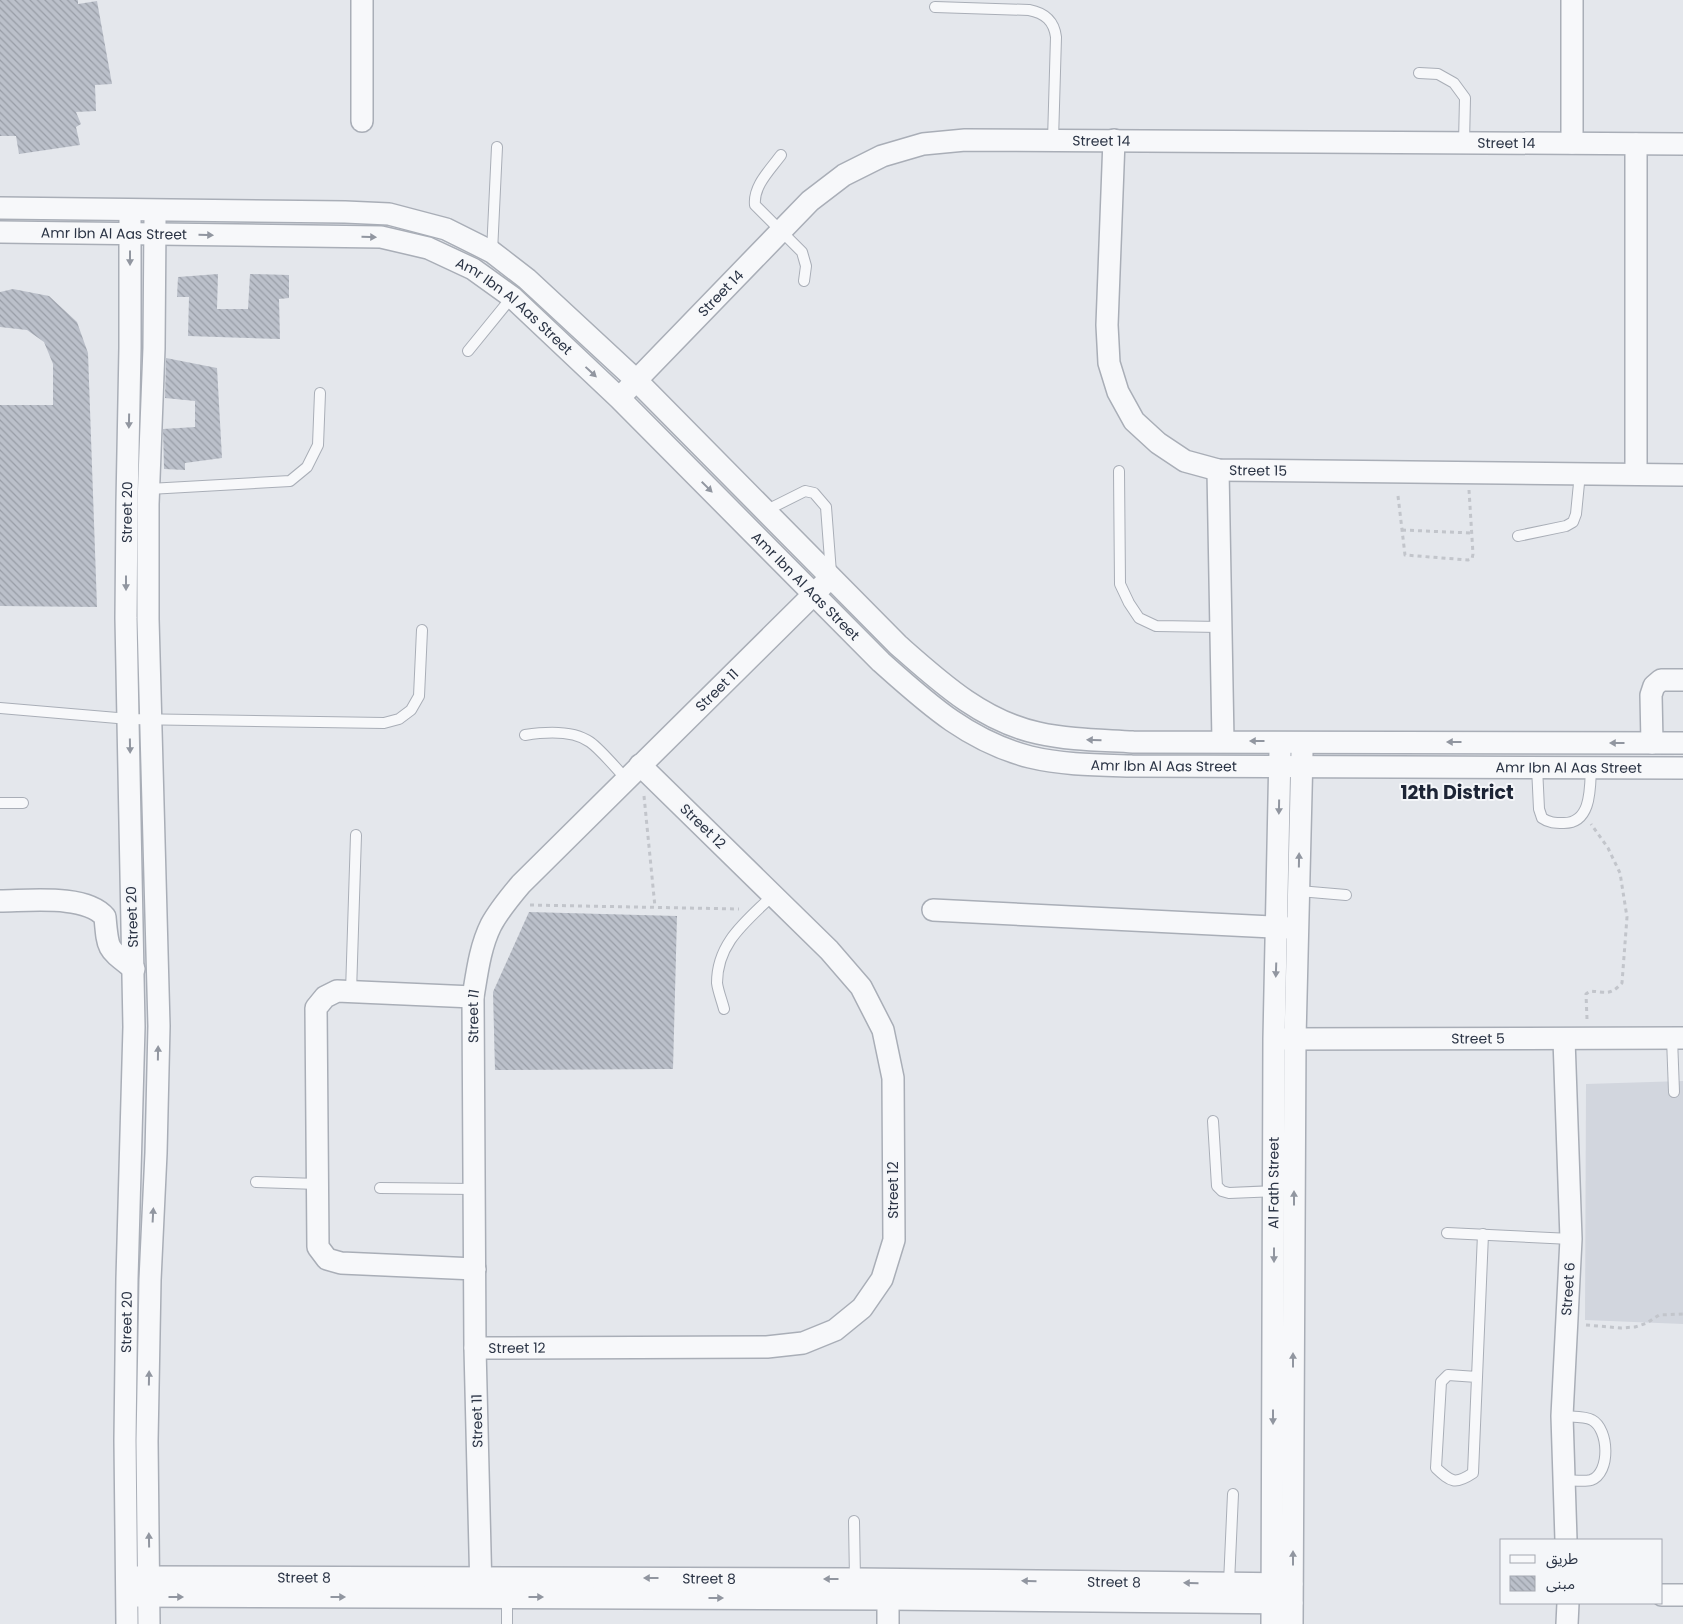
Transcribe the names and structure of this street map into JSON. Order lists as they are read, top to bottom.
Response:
{
  "streets": {
    "street": [
      "Street 14",
      "Amr Ibn Al Aas Street",
      "Street 15",
      "Street 20",
      "Street 11",
      "Street 12",
      "Street 5",
      "Al Fath Street",
      "Street 6",
      "Street 8"
    ]
  },
  "crossings": [
    ["Street 14", "Amr Ibn Al Aas Street"],
    ["Street 14", "Street 15"],
    ["Amr Ibn Al Aas Street", "Street 20"],
    ["Amr Ibn Al Aas Street", "Street 11"],
    ["Amr Ibn Al Aas Street", "Al Fath Street"],
    ["Street 20", "Street 8"],
    ["Street 11", "Street 12"],
    ["Street 11", "Street 8"],
    ["Street 5", "Al Fath Street"],
    ["Street 5", "Street 6"],
    ["Al Fath Street", "Street 8"]
  ],
  "districts": ["12th District"],
  "legend": ["طريق", "مبنى"]
}
